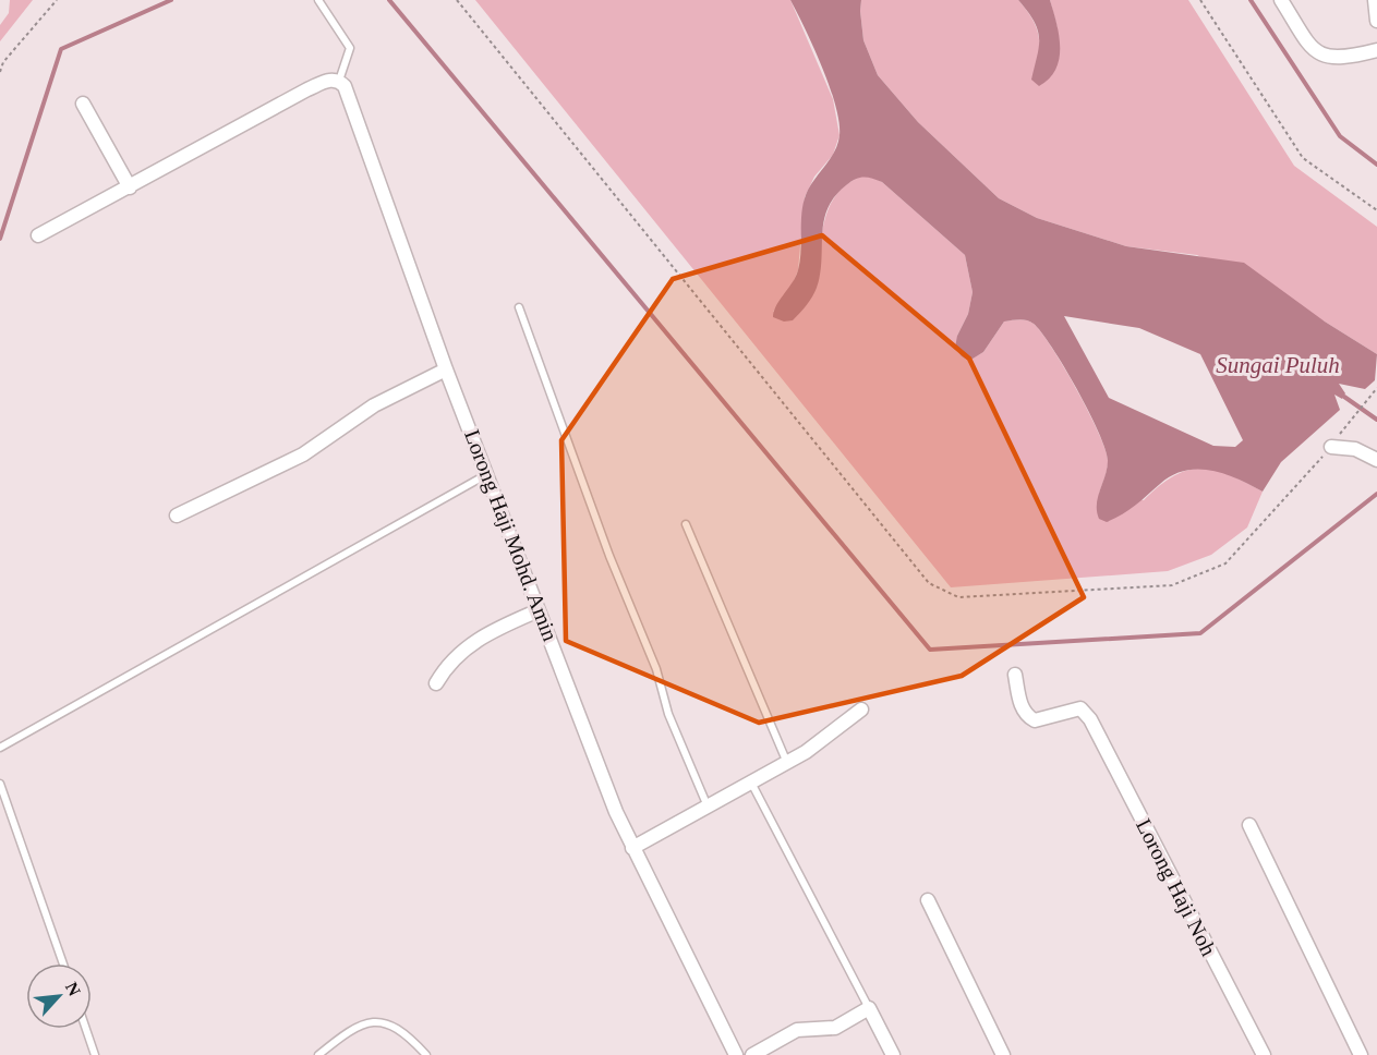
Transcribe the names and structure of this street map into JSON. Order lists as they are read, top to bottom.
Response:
{
  "streets": {
    "street": ["Lorong Haji Mohd. Amin", "Lorong Haji Noh"]
  },
  "water": ["Sungai Puluh"],
  "north": "top right"
}
